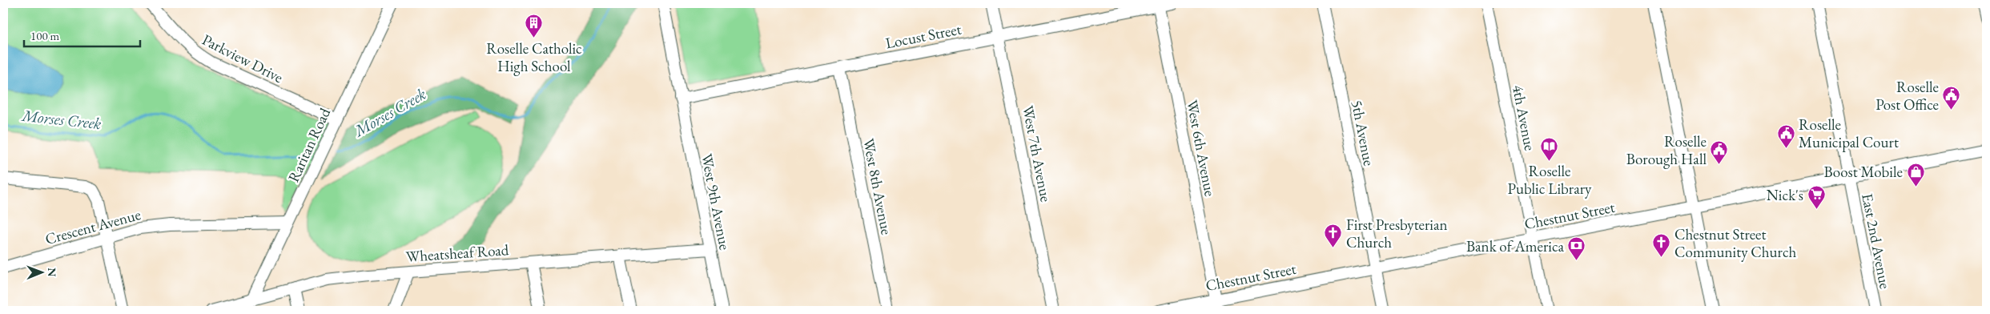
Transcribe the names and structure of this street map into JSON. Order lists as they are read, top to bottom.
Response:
{
  "streets": {
    "street": [
      "Locust Street",
      "Parkview Drive",
      "4th Avenue",
      "5th Avenue",
      "Raritan Road",
      "West 6th Avenue",
      "West 7th Avenue",
      "West 8th Avenue",
      "West 9th Avenue",
      "Chestnut Street",
      "Crescent Avenue",
      "East 2nd Avenue",
      "Wheatsheaf Road"
    ]
  },
  "crossings": [
    ["Locust Street", "West 6th Avenue"],
    ["Locust Street", "West 7th Avenue"],
    ["Locust Street", "West 8th Avenue"],
    ["Locust Street", "West 9th Avenue"],
    ["Parkview Drive", "Raritan Road"],
    ["4th Avenue", "Chestnut Street"],
    ["5th Avenue", "Chestnut Street"],
    ["Raritan Road", "Crescent Avenue"],
    ["Raritan Road", "Wheatsheaf Road"],
    ["West 6th Avenue", "Chestnut Street"],
    ["West 9th Avenue", "Wheatsheaf Road"],
    ["Chestnut Street", "East 2nd Avenue"]
  ],
  "water": ["Morses Creek"],
  "places": {
    "building": ["Roselle Catholic High School"],
    "public building": ["Roselle Post Office", "Roselle Municipal Court", "Roselle Borough Hall"],
    "library": ["Roselle Public Library"],
    "shop": ["Boost Mobile"],
    "supermarket": ["Nick's"],
    "church": ["First Presbyterian Church", "Chestnut Street Community Church"],
    "bank": ["Bank of America"]
  },
  "scale_bar": "100 m",
  "north": "right"
}
